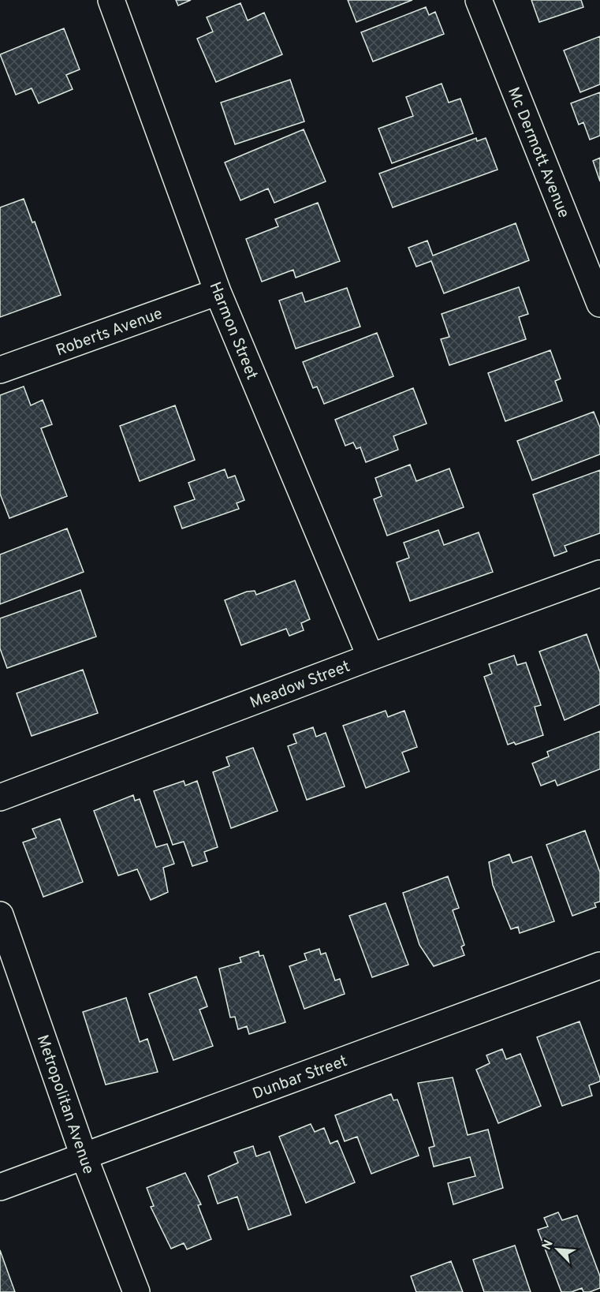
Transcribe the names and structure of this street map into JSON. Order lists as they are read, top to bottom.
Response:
{
  "streets": {
    "street": [
      "Mc Dermott Avenue",
      "Harmon Street",
      "Roberts Avenue",
      "Meadow Street",
      "Dunbar Street",
      "Metropolitan Avenue"
    ]
  },
  "crossings": [
    ["Harmon Street", "Roberts Avenue"],
    ["Harmon Street", "Meadow Street"],
    ["Dunbar Street", "Metropolitan Avenue"]
  ],
  "north": "top left"
}
